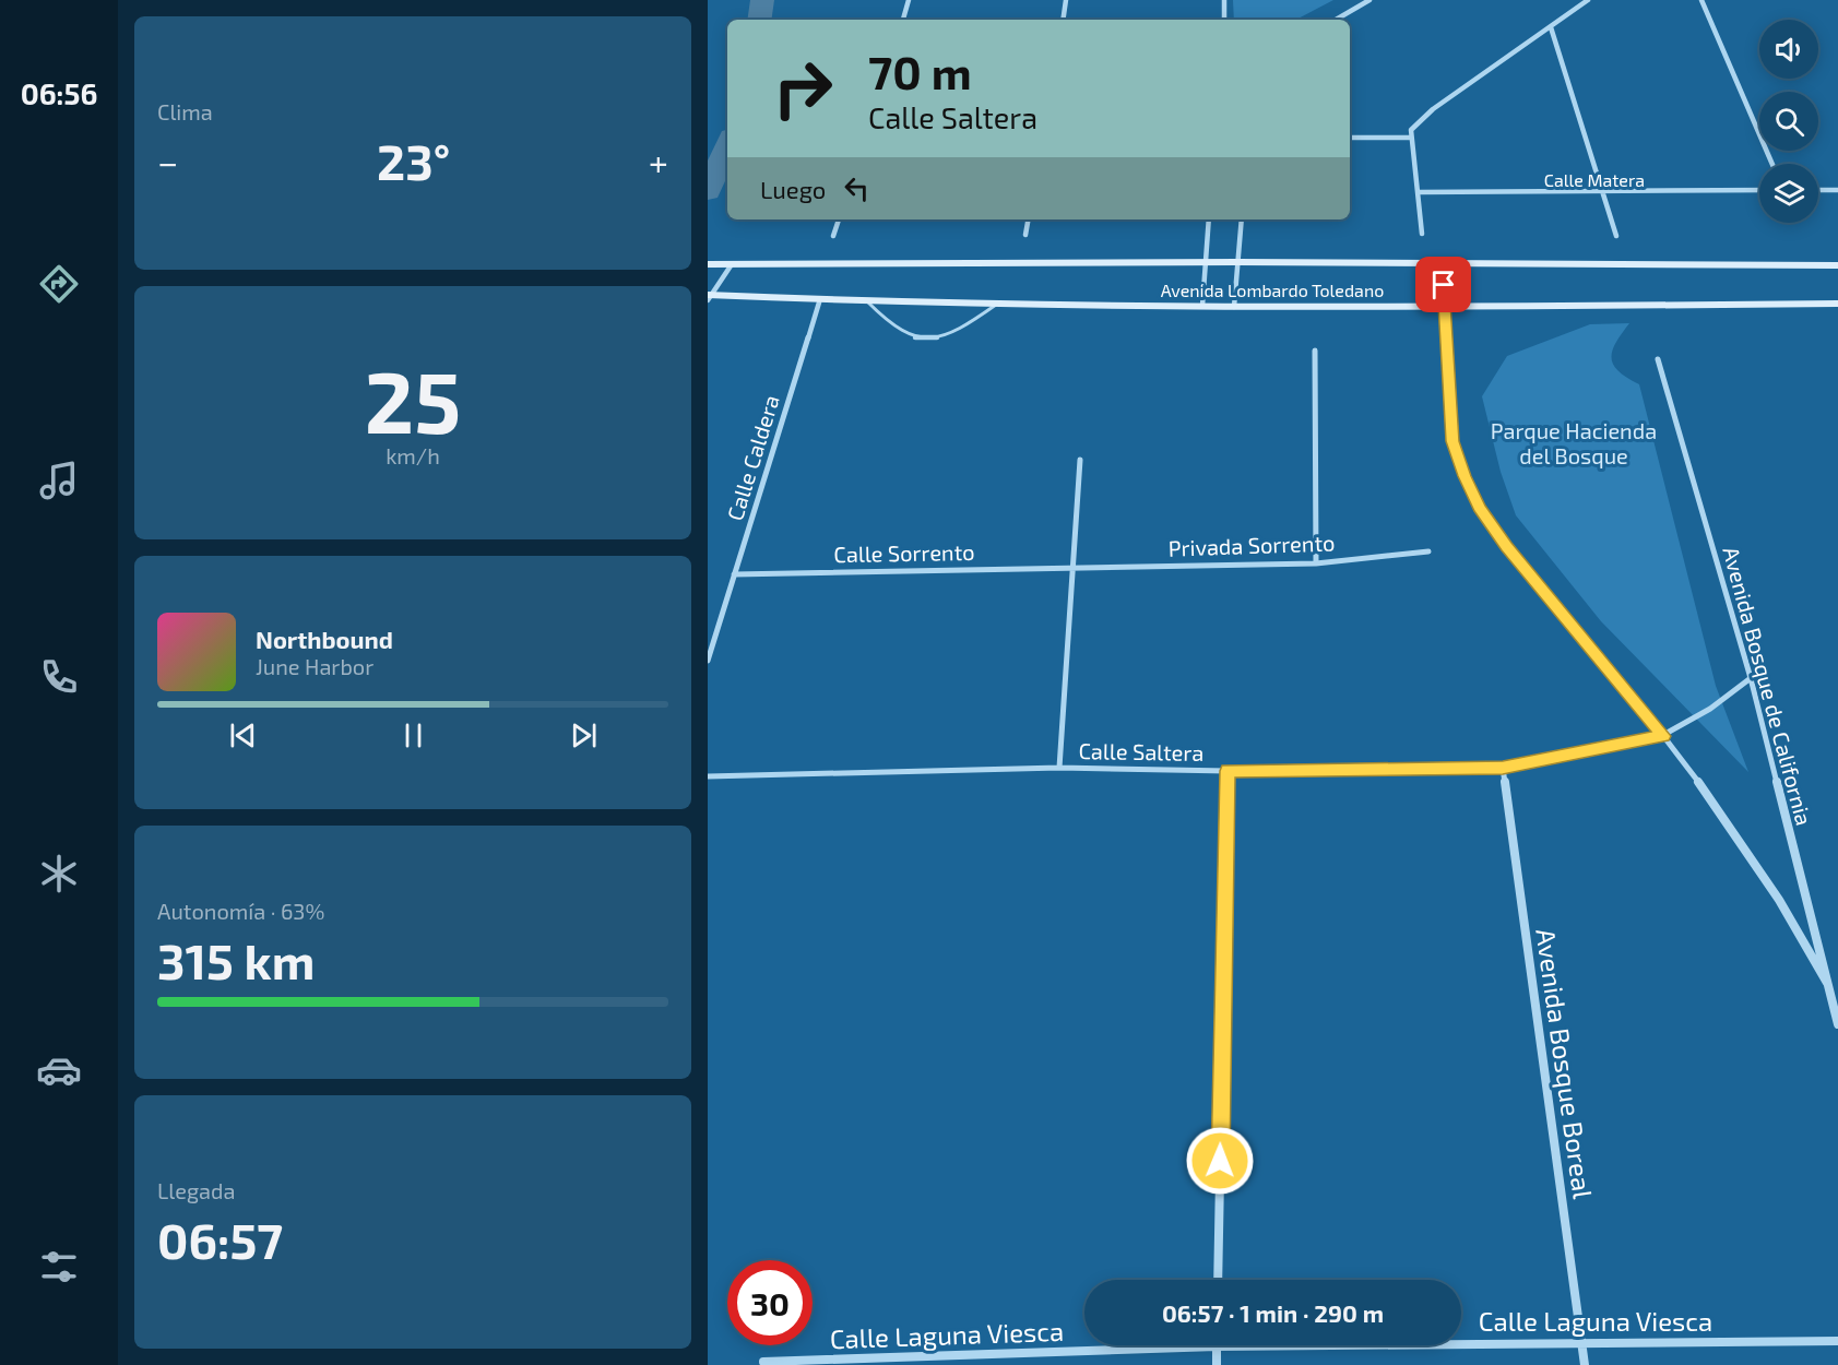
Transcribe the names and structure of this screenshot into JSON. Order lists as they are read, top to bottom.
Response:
{
  "streets": {
    "main road": ["Avenida Lombardo Toledano"],
    "street": [
      "Calle Matera",
      "Calle Caldera",
      "Privada Sorrento",
      "Calle Sorrento",
      "Avenida Bosque de California",
      "Calle Saltera",
      "Avenida Bosque Boreal",
      "Calle Laguna Viesca"
    ]
  },
  "crossings": [
    ["Avenida Lombardo Toledano", "Calle Caldera"],
    ["Calle Caldera", "Calle Sorrento"],
    ["Privada Sorrento", "Calle Sorrento"],
    ["Avenida Bosque de California", "Calle Saltera"],
    ["Calle Saltera", "Avenida Bosque Boreal"],
    ["Avenida Bosque Boreal", "Calle Laguna Viesca"]
  ],
  "parks": ["Parque Hacienda del Bosque"],
  "page": {
    "tabs": "06:56",
    "tile": [
      "Clima",
      ["25", "km/h"],
      ["Autonomía · 63%", "315 km"],
      ["Llegada", "06:57"]
    ],
    "turn": ["70 m", "Calle Saltera"],
    "heat": ["−", "23°", "+"],
    "then": "Luego",
    "song": ["Northbound", "June Harbor"],
    "limit": "30",
    "trip": "06:57 · 1 min · 290 m"
  }
}
